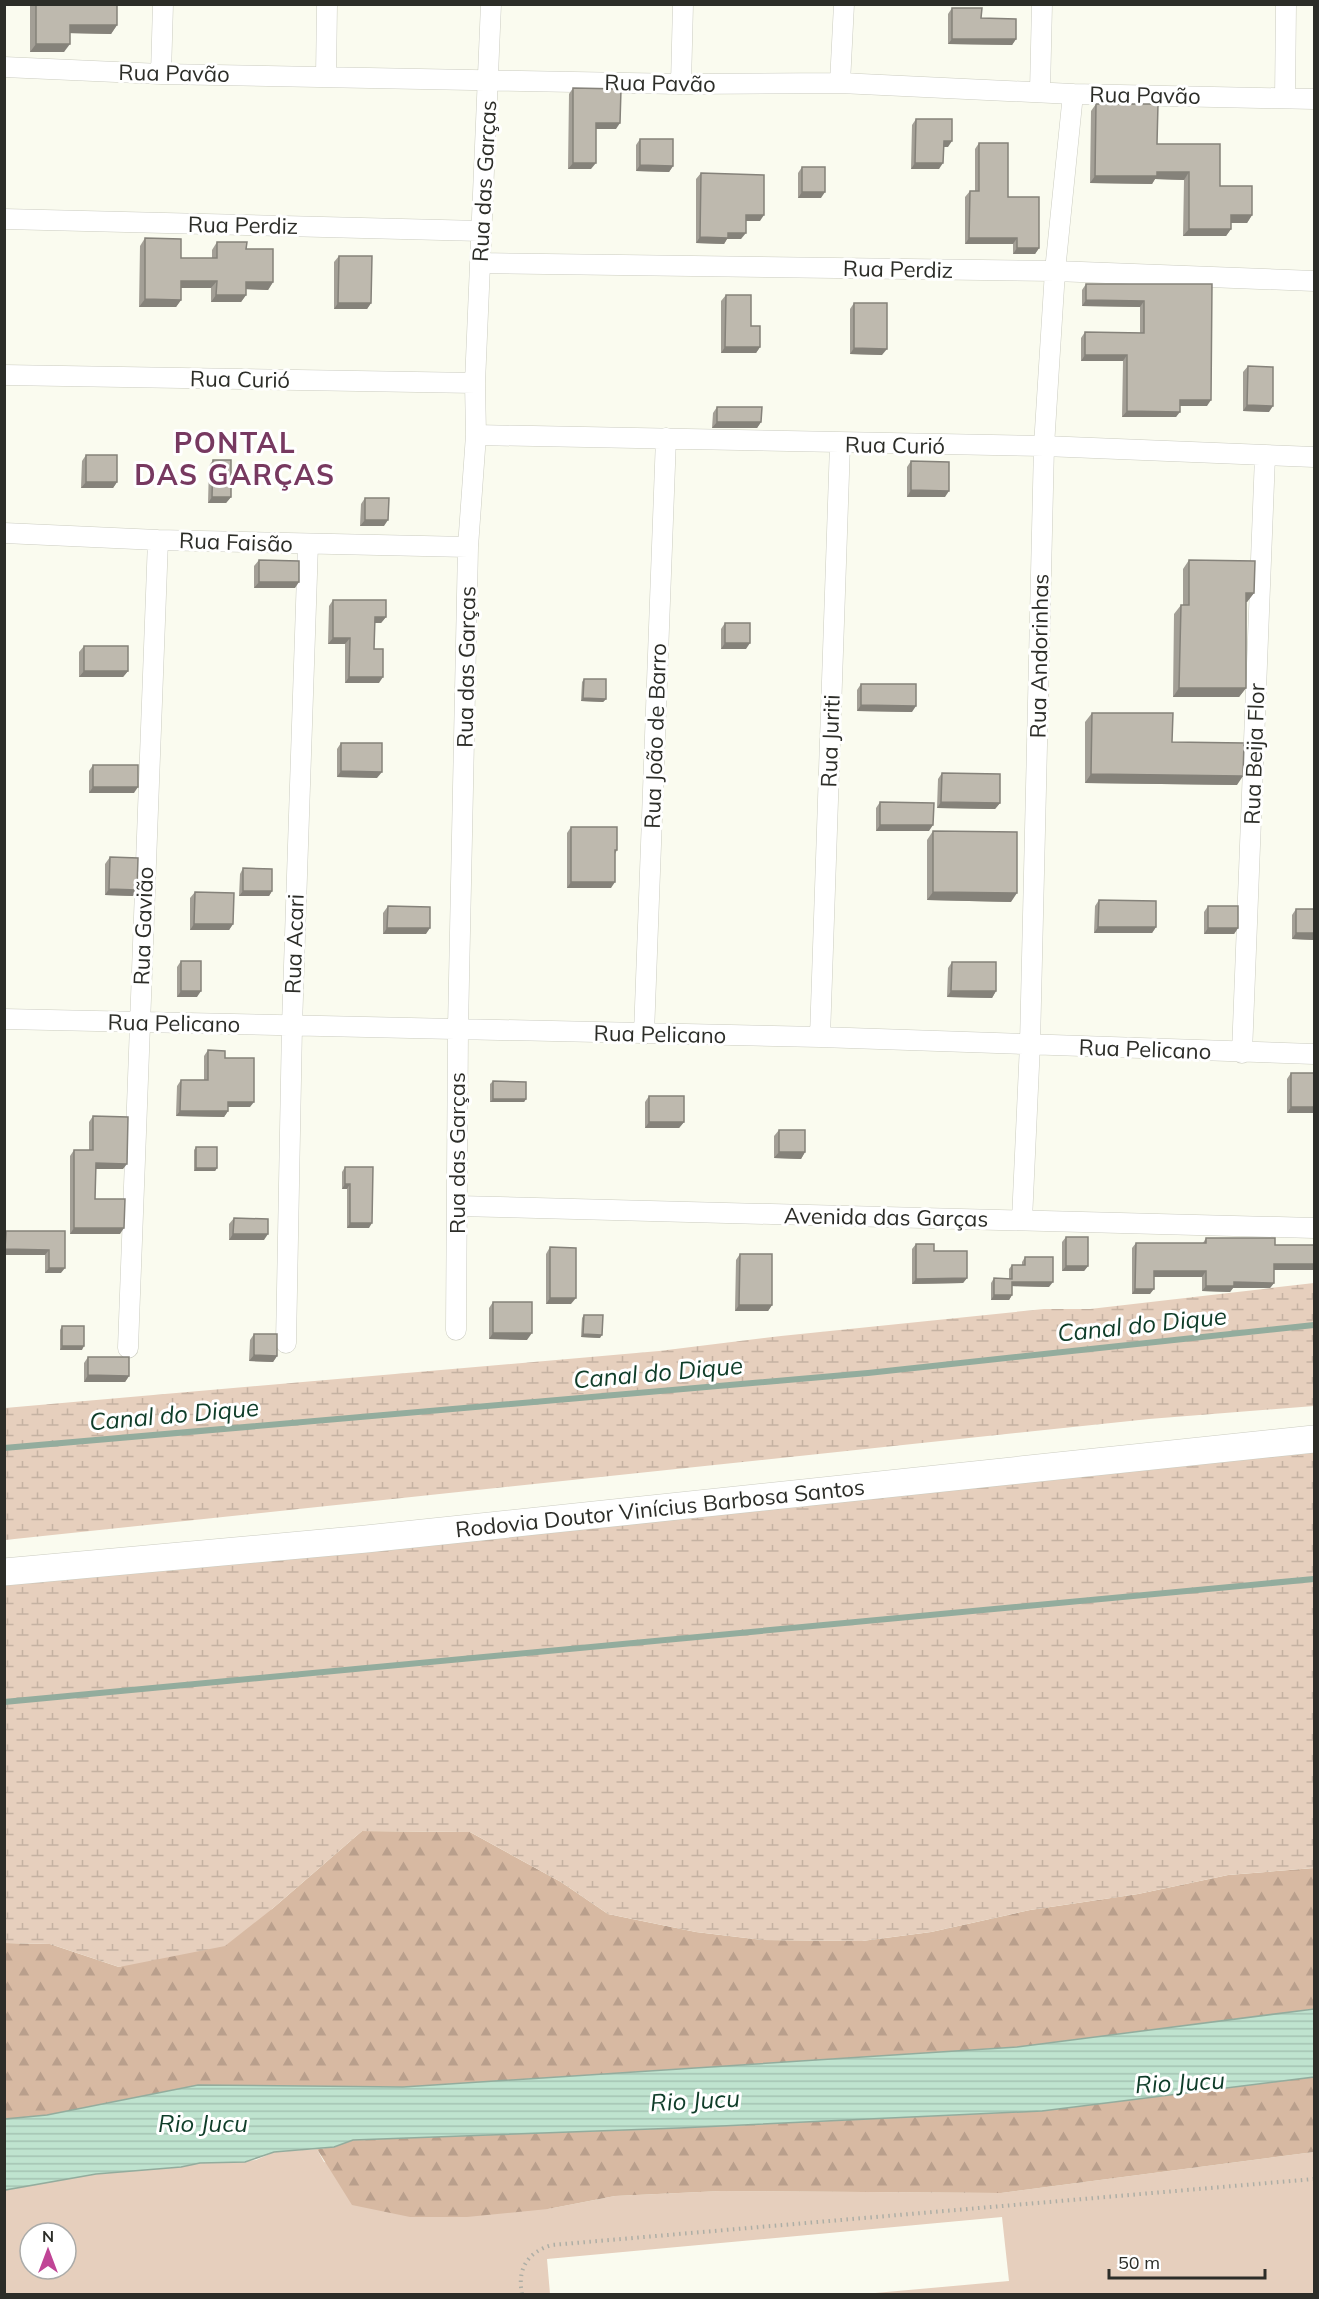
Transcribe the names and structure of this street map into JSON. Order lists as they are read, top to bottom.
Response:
{
  "streets": {
    "main road": ["Rodovia Doutor Vinícius Barbosa Santos"],
    "street": [
      "Rua Pavão",
      "Rua das Garças",
      "Rua Perdiz",
      "Rua Curió",
      "Rua Faisão",
      "Rua Andorinhas",
      "Rua João de Barro",
      "Rua Juriti",
      "Rua Beija Flor",
      "Rua Gavião",
      "Rua Acari",
      "Rua Pelicano",
      "Avenida das Garças"
    ]
  },
  "crossings": [
    ["Rua Pavão", "Rua das Garças"],
    ["Rua Pavão", "Rua Andorinhas"],
    ["Rua das Garças", "Rua Perdiz"],
    ["Rua das Garças", "Rua Curió"],
    ["Rua das Garças", "Rua Faisão"],
    ["Rua das Garças", "Rua Pelicano"],
    ["Rua das Garças", "Avenida das Garças"],
    ["Rua Perdiz", "Rua Andorinhas"],
    ["Rua Curió", "Rua Andorinhas"],
    ["Rua Curió", "Rua João de Barro"],
    ["Rua Curió", "Rua Juriti"],
    ["Rua Curió", "Rua Beija Flor"],
    ["Rua Faisão", "Rua Gavião"],
    ["Rua Faisão", "Rua Acari"],
    ["Rua Andorinhas", "Rua Pelicano"],
    ["Rua Andorinhas", "Avenida das Garças"],
    ["Rua João de Barro", "Rua Pelicano"],
    ["Rua Juriti", "Rua Pelicano"],
    ["Rua Beija Flor", "Rua Pelicano"],
    ["Rua Gavião", "Rua Pelicano"],
    ["Rua Acari", "Rua Pelicano"]
  ],
  "districts": ["PONTAL DAS GARÇAS"],
  "water": ["Canal do Dique", "Rio Jucu"],
  "scale_bar": "50 m",
  "north": "top"
}
